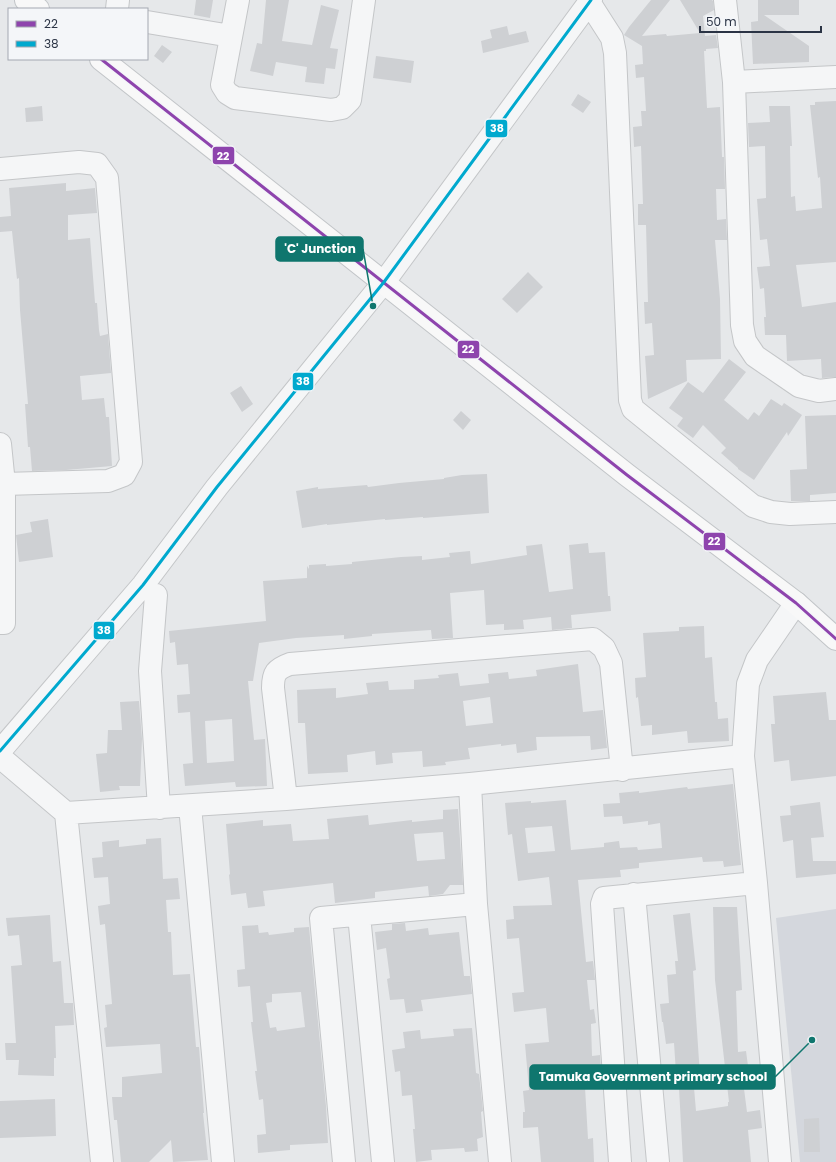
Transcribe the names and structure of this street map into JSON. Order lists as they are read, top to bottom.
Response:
{
  "places": ["'C' Junction", "Tamuka Government primary school"],
  "lines": ["transit line 38", "transit line 22"],
  "legend": ["22", "38"],
  "scale_bar": "50 m"
}
